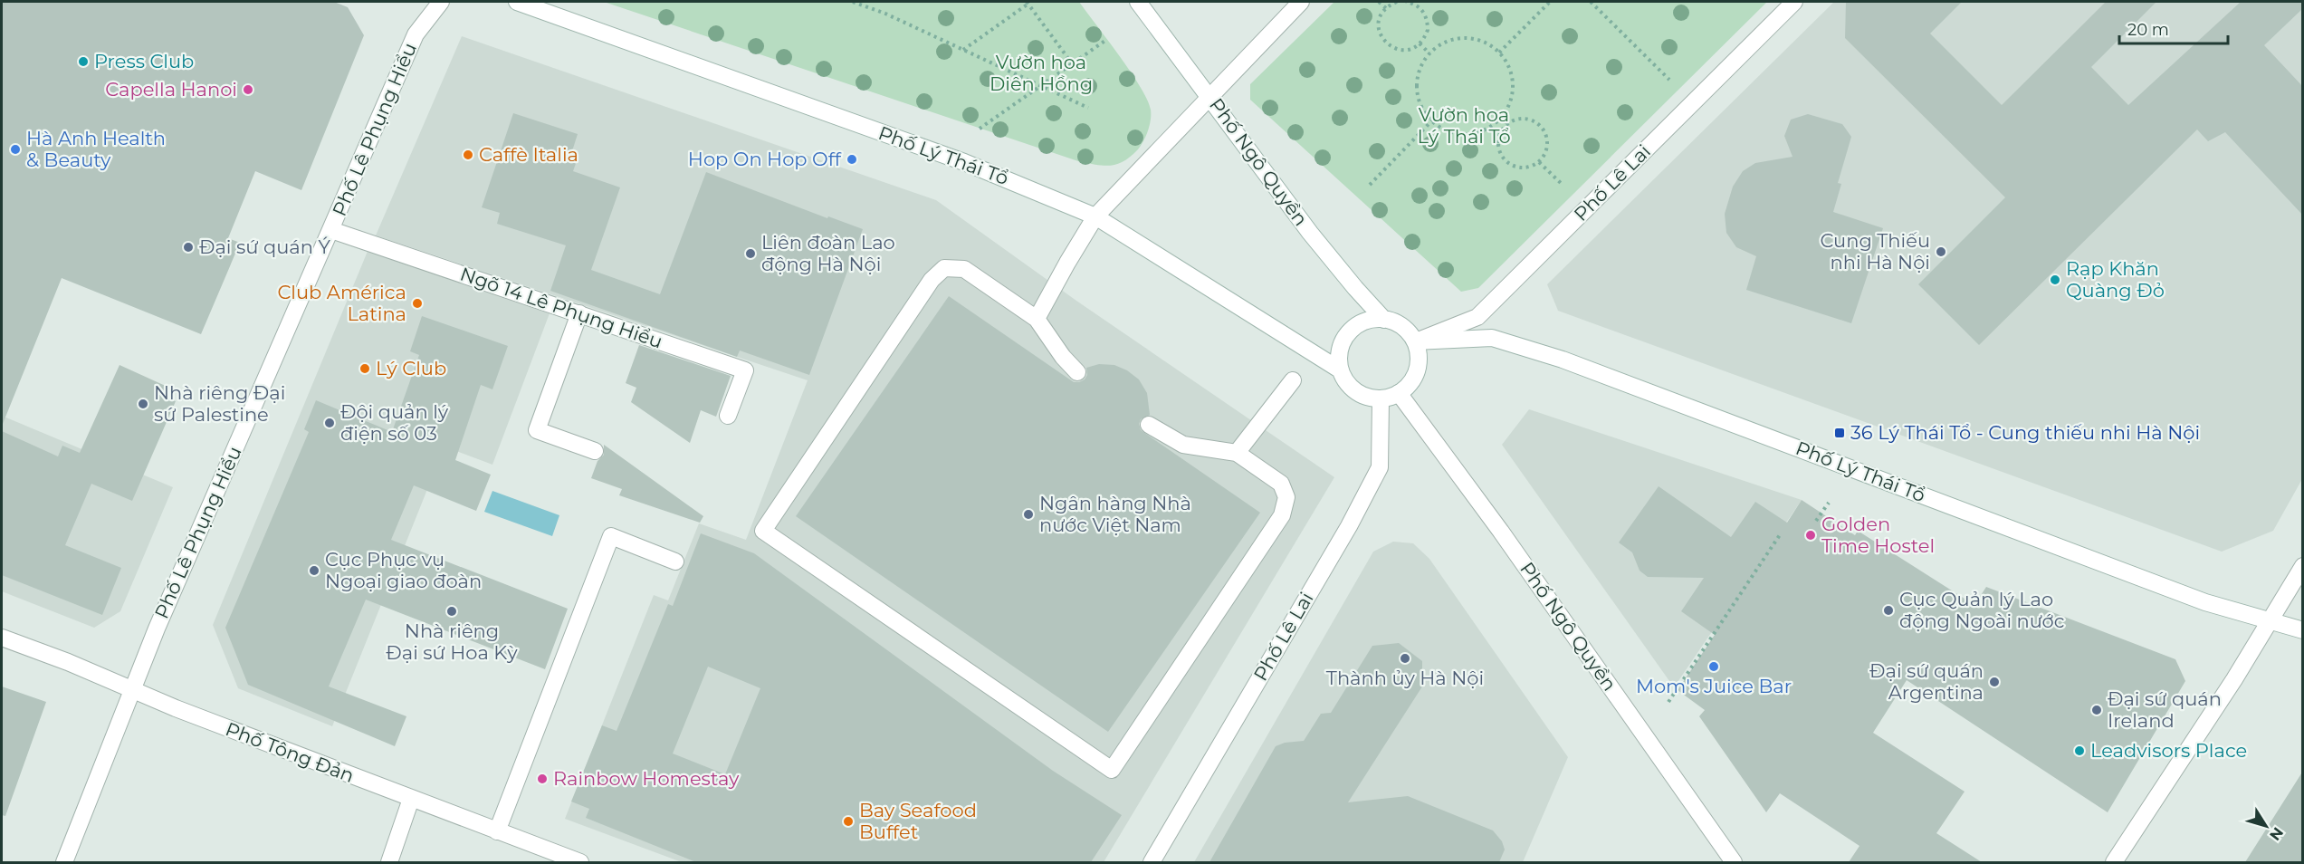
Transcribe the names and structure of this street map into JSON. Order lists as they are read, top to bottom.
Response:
{
  "streets": {
    "street": [
      "Phố Lê Phụng Hiểu",
      "Phố Lý Thái Tổ",
      "Phố Ngô Quyền",
      "Phố Lê Lai",
      "Ngõ 14 Lê Phụng Hiểu",
      "Phố Tông Đản"
    ]
  },
  "crossings": [
    ["Phố Lê Phụng Hiểu", "Ngõ 14 Lê Phụng Hiểu"],
    ["Phố Lê Phụng Hiểu", "Phố Tông Đản"],
    ["Phố Lý Thái Tổ", "Phố Ngô Quyền"],
    ["Phố Lý Thái Tổ", "Phố Lê Lai"],
    ["Phố Ngô Quyền", "Phố Lê Lai"]
  ],
  "parks": ["Vườn hoa Diên Hồng", "Vườn hoa Lý Thái Tổ"],
  "places": {
    "other": [
      "Press Club",
      "Capella Hanoi",
      "Hà Anh Health & Beauty",
      "Caffè Italia",
      "Hop On Hop Off",
      "Đại sứ quán Ý",
      "Cung Thiếu nhi Hà Nội",
      "Liên đoàn Lao động Hà Nội",
      "Rạp Khăn Quàng Đỏ",
      "Club América Latina",
      "Lý Club",
      "Nhà riêng Đại sứ Palestine",
      "Đội quản lý điện số 03",
      "Ngân hàng Nhà nước Việt Nam",
      "Golden Time Hostel",
      "Cục Phục vụ Ngoại giao đoàn",
      "Cục Quản lý Lao động Ngoài nước",
      "Nhà riêng Đại sứ Hoa Kỳ",
      "Thành ủy Hà Nội",
      "Mom's Juice Bar",
      "Đại sứ quán Argentina",
      "Đại sứ quán Ireland",
      "Leadvisors Place",
      "Rainbow Homestay",
      "Bay Seafood Buffet"
    ],
    "transit": ["36 Lý Thái Tổ - Cung thiếu nhi Hà Nội"]
  },
  "scale_bar": "20 m",
  "north": "bottom right"
}
